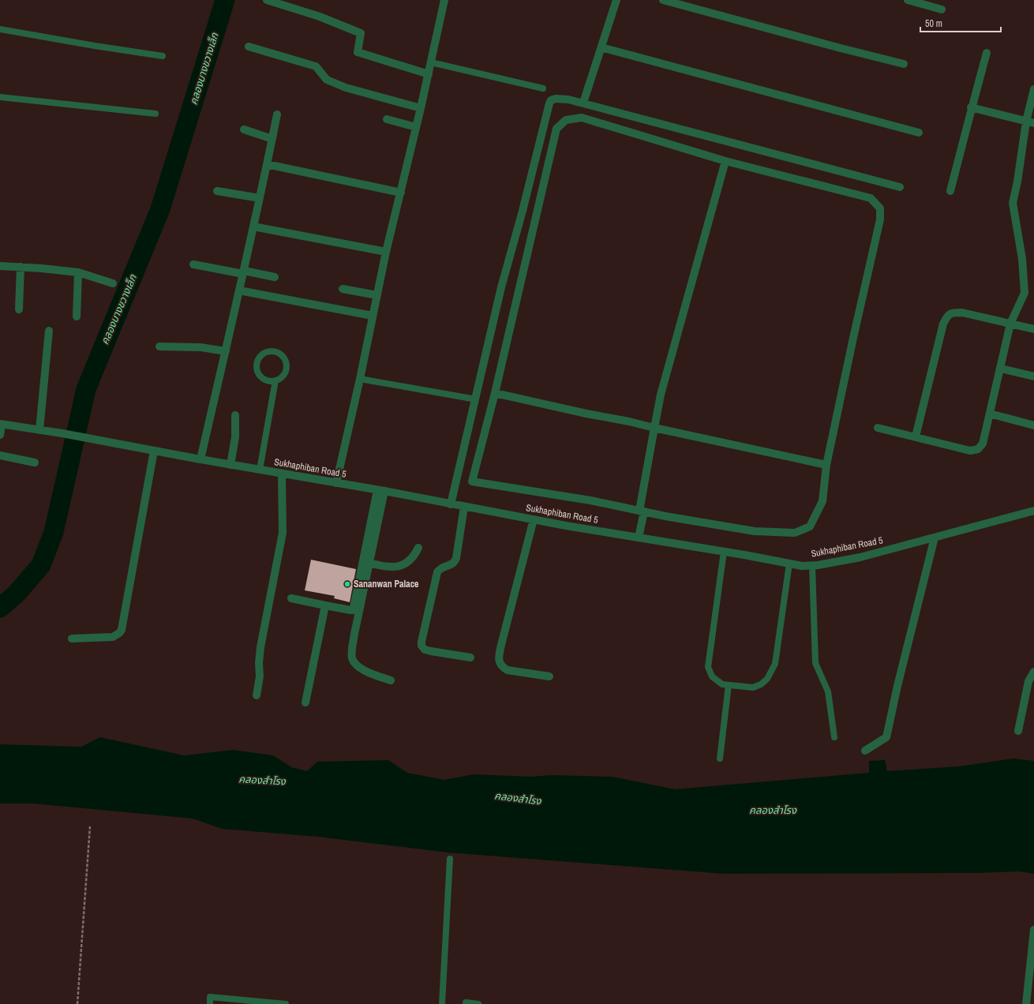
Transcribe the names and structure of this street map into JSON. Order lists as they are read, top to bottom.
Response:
{
  "streets": {
    "street": ["Sukhaphiban Road 5"]
  },
  "water": ["คลองบางขวางเล็ก", "คลองสำโรง"],
  "places": ["Sananwan Palace"],
  "scale_bar": "50 m"
}
